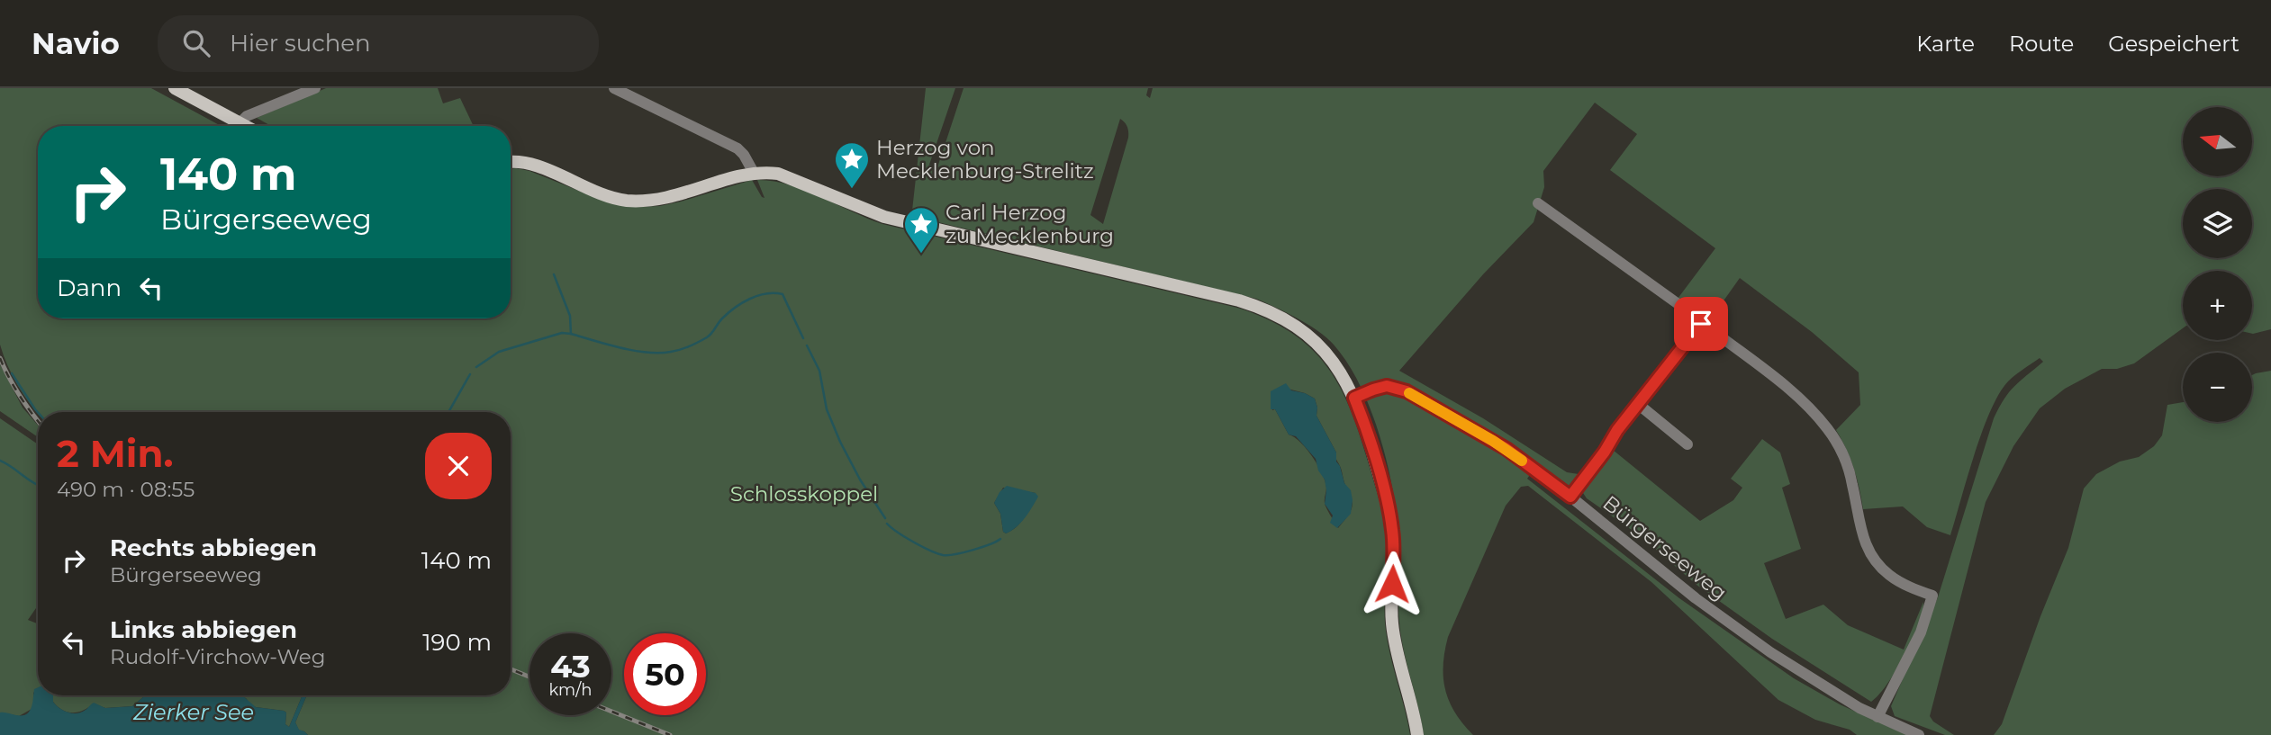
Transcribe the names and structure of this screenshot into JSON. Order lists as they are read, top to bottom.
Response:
{
  "streets": {
    "street": ["Bürgerseeweg"]
  },
  "water": ["Zierker See"],
  "parks": ["Schlosskoppel"],
  "places": {
    "place": ["Herzog von Mecklenburg-Strelitz", "Carl Herzog zu Mecklenburg"]
  },
  "north": "left",
  "page": {
    "header": "Navio",
    "search": "Hier suchen",
    "nav": ["Karte", "Route", "Gespeichert"],
    "map_buttons": ["+", "−"],
    "turn": ["140 m", "Bürgerseeweg"],
    "then": "Dann",
    "heading": ["2 Min.", "490 m · 08:55"],
    "list": [
      {
        "name": "Rechts abbiegen",
        "note": "Bürgerseeweg",
        "value": "140 m"
      },
      {
        "name": "Links abbiegen",
        "note": "Rudolf-Virchow-Weg",
        "value": "190 m"
      }
    ],
    "speed": "43 km/h",
    "limit": "50"
  }
}
